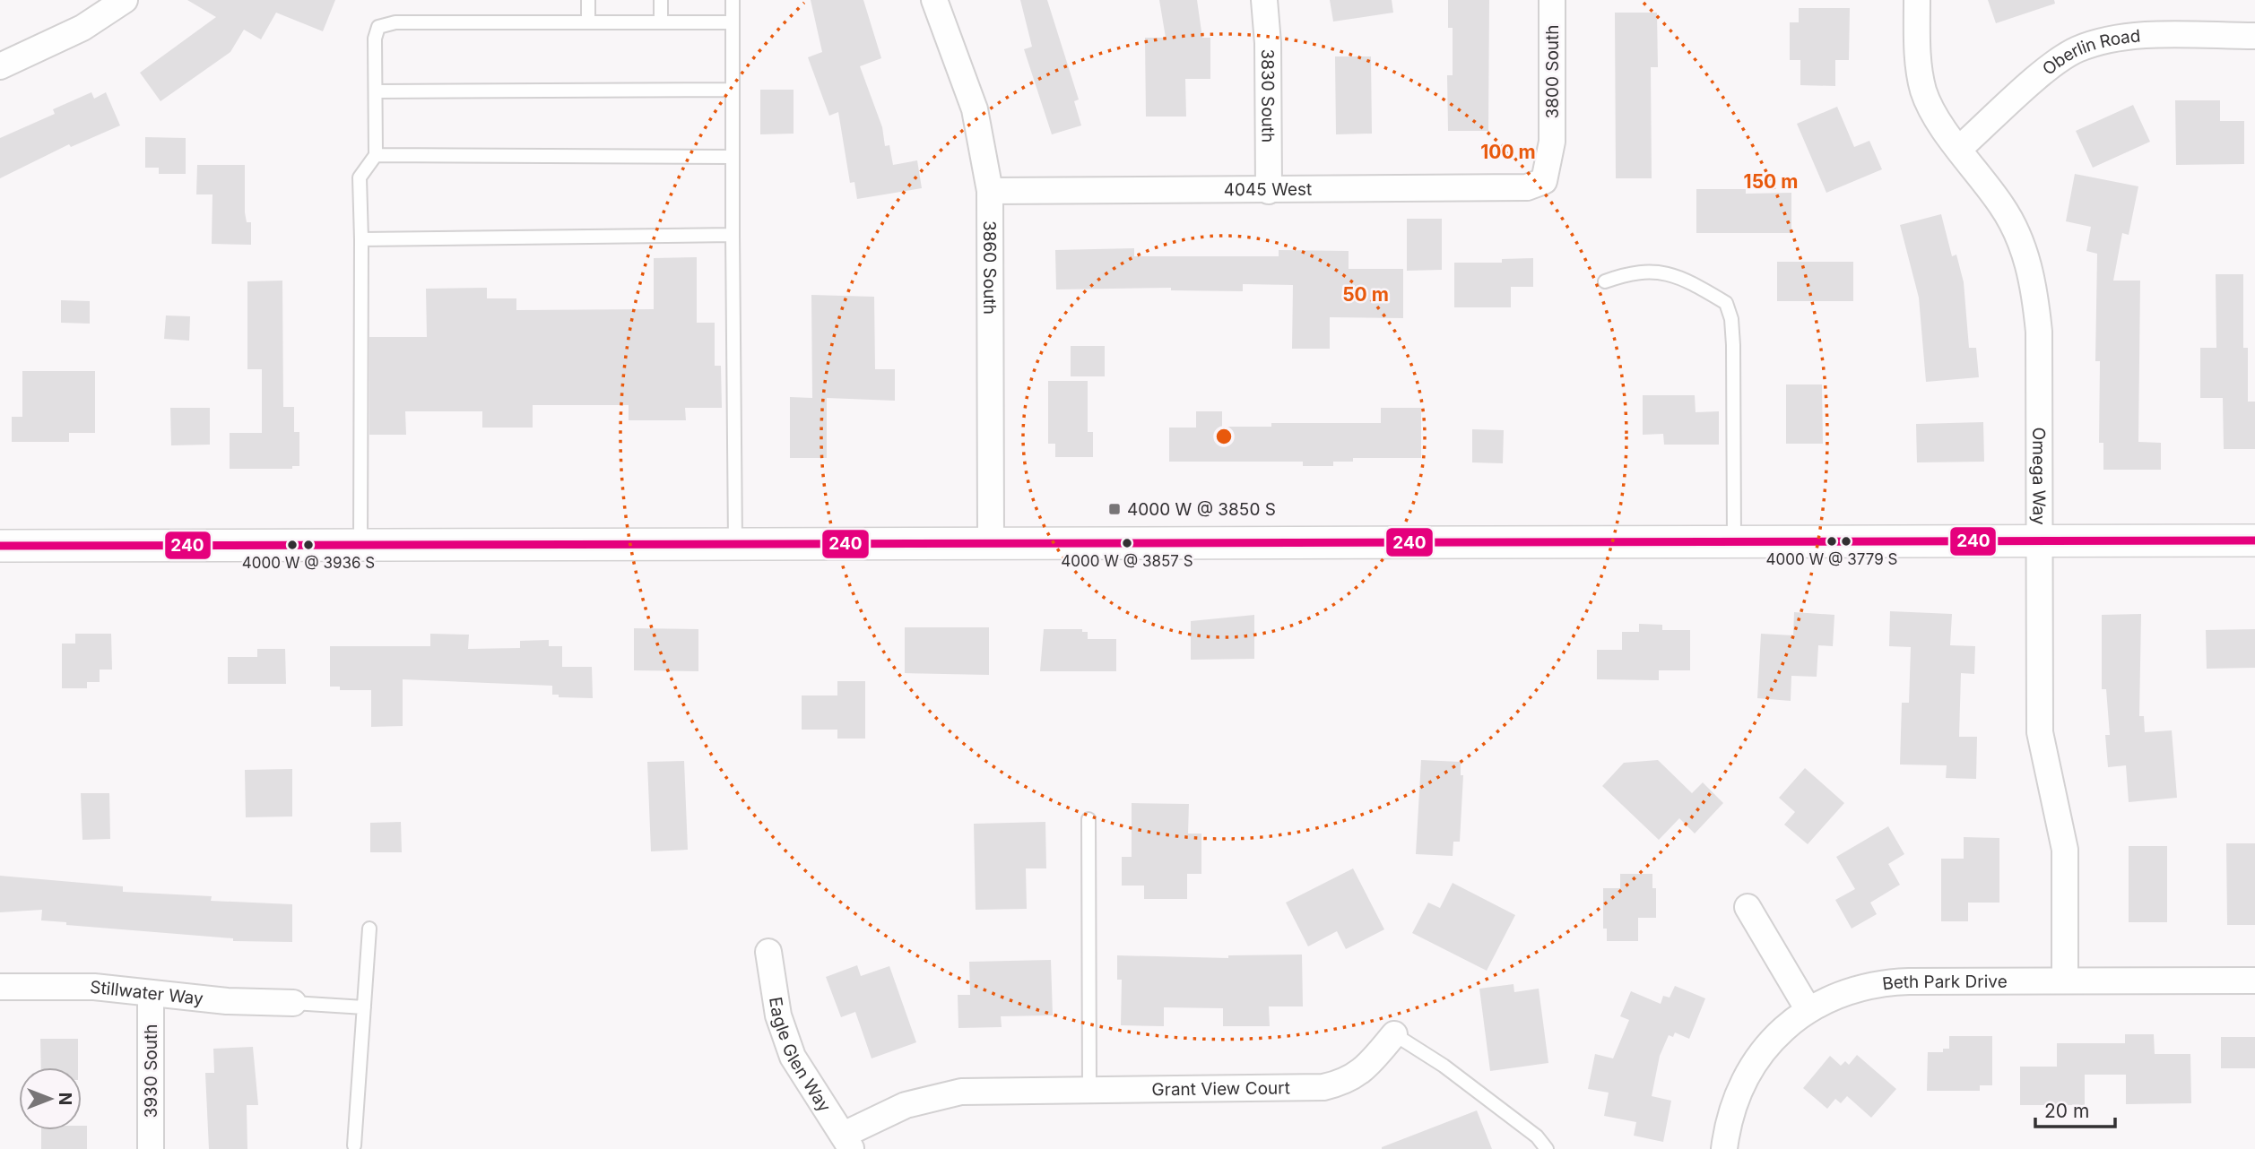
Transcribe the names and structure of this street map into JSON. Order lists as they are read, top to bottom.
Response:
{
  "streets": {
    "street": [
      "Oberlin Road",
      "3800 South",
      "3830 South",
      "4045 West",
      "3860 South",
      "Omega Way",
      "Beth Park Drive",
      "Stillwater Way",
      "Eagle Glen Way",
      "3930 South",
      "Grant View Court"
    ]
  },
  "crossings": [
    ["Oberlin Road", "Omega Way"],
    ["3800 South", "4045 West"],
    ["3830 South", "4045 West"],
    ["4045 West", "3860 South"],
    ["Omega Way", "Beth Park Drive"],
    ["Stillwater Way", "3930 South"],
    ["Eagle Glen Way", "Grant View Court"]
  ],
  "places": {
    "transit": ["4000 W @ 3850 S"],
    "other": ["4000 W @ 3779 S", "4000 W @ 3857 S", "4000 W @ 3936 S"]
  },
  "lines": ["transit line 240"],
  "scale_bar": "20 m",
  "north": "right",
  "rings": ["100 m", "150 m", "50 m"]
}
